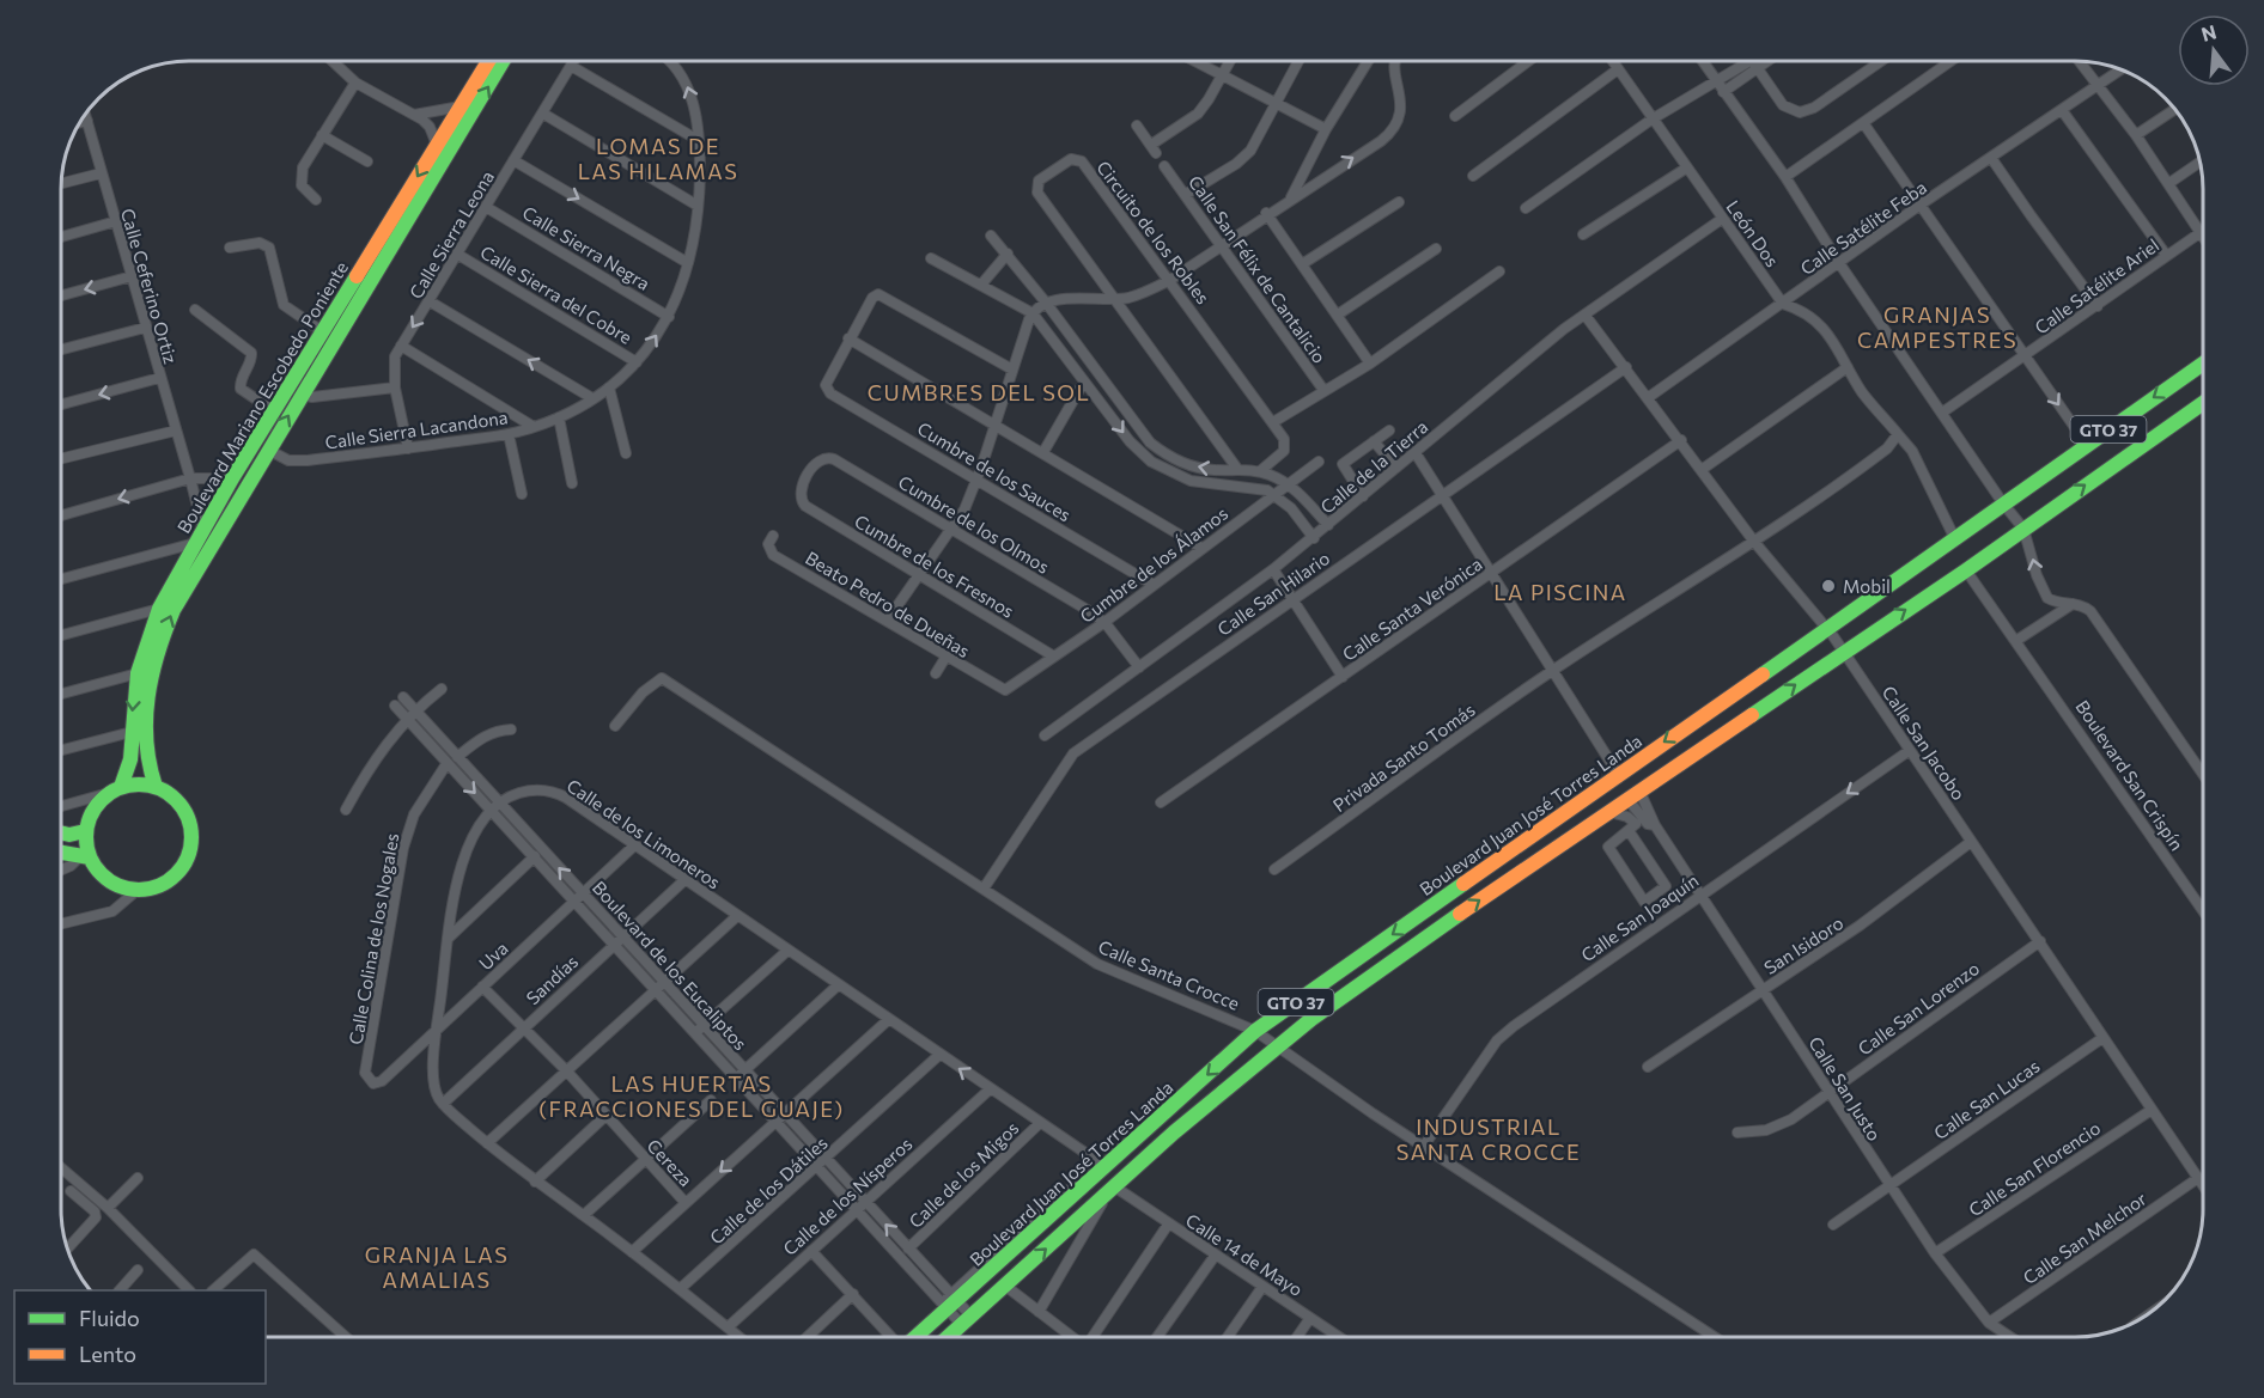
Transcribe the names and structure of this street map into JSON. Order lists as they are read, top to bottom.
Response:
{
  "streets": {
    "main road": ["Boulevard Mariano Escobedo Poniente", "GTO 37", "Boulevard Juan José Torres Landa"],
    "street": [
      "Calle Satélite Feba",
      "Circuito de los Robles",
      "León Dos",
      "Calle Sierra Leona",
      "Calle Sierra Negra",
      "Calle San Félix de Cantalicio",
      "Calle Ceferino Ortiz",
      "Calle Satélite Ariel",
      "Calle Sierra del Cobre",
      "Calle Sierra Lacandona",
      "Calle de la Tierra",
      "Cumbre de los Sauces",
      "Cumbre de los Olmos",
      "Cumbre de los Álamos",
      "Cumbre de los Fresnos",
      "Calle San Hilario",
      "Beato Pedro de Dueñas",
      "Calle Santa Verónica",
      "Calle San Jacobo",
      "Privada Santo Tomás",
      "Boulevard San Crispín",
      "Calle de los Limoneros",
      "Calle San Joaquín",
      "Calle Colina de los Nogales",
      "San Isidoro",
      "Uva",
      "Boulevard de los Eucaliptos",
      "Calle Santa Crocce",
      "Sandías",
      "Calle San Lorenzo",
      "Calle San Justo",
      "Calle San Lucas",
      "Cereza",
      "Calle San Florencio",
      "Calle de los Migos",
      "Calle de los Dátiles",
      "Calle de los Nísperos",
      "Calle San Melchor",
      "Calle 14 de Mayo"
    ]
  },
  "crossings": [
    ["Calle Satélite Feba", "León Dos"],
    ["Calle Satélite Feba", "Calle San Jacobo"],
    ["León Dos", "Calle de la Tierra"],
    ["Calle Sierra Leona", "Calle Sierra Negra"],
    ["Calle Sierra Leona", "Calle Sierra del Cobre"],
    ["Calle Sierra Leona", "Calle Sierra Lacandona"],
    ["Calle Sierra Negra", "Calle Sierra Lacandona"],
    ["Calle Ceferino Ortiz", "Boulevard Mariano Escobedo Poniente"],
    ["Calle Sierra del Cobre", "Calle Sierra Lacandona"],
    ["Boulevard Mariano Escobedo Poniente", "Calle Sierra Lacandona"],
    ["GTO 37", "Calle San Jacobo"],
    ["GTO 37", "Boulevard San Crispín"],
    ["GTO 37", "Boulevard de los Eucaliptos"],
    ["GTO 37", "Calle Santa Crocce"],
    ["GTO 37", "Calle San Justo"],
    ["GTO 37", "Calle 14 de Mayo"],
    ["Calle de la Tierra", "Cumbre de los Olmos"],
    ["Calle de la Tierra", "Calle San Jacobo"],
    ["Cumbre de los Sauces", "Cumbre de los Álamos"],
    ["Cumbre de los Olmos", "Cumbre de los Álamos"],
    ["Cumbre de los Olmos", "Cumbre de los Fresnos"],
    ["Cumbre de los Álamos", "Cumbre de los Fresnos"],
    ["Cumbre de los Álamos", "Beato Pedro de Dueñas"],
    ["Calle San Hilario", "Calle San Jacobo"],
    ["Calle San Hilario", "Calle Santa Crocce"],
    ["Calle Santa Verónica", "Calle San Jacobo"],
    ["Calle San Jacobo", "Privada Santo Tomás"],
    ["Calle San Jacobo", "Boulevard Juan José Torres Landa"],
    ["Calle San Jacobo", "Calle San Joaquín"],
    ["Calle San Jacobo", "San Isidoro"],
    ["Calle San Jacobo", "Calle San Lorenzo"],
    ["Calle San Jacobo", "Calle San Lucas"],
    ["Calle San Jacobo", "Calle San Florencio"],
    ["Calle San Jacobo", "Calle San Melchor"],
    ["Boulevard Juan José Torres Landa", "Calle de los Limoneros"],
    ["Boulevard Juan José Torres Landa", "Boulevard de los Eucaliptos"],
    ["Boulevard Juan José Torres Landa", "Calle Santa Crocce"],
    ["Calle de los Limoneros", "Uva"],
    ["Calle de los Limoneros", "Boulevard de los Eucaliptos"],
    ["Calle de los Limoneros", "Sandías"],
    ["Calle de los Limoneros", "Calle de los Migos"],
    ["Calle de los Limoneros", "Calle de los Dátiles"],
    ["Calle de los Limoneros", "Calle de los Nísperos"],
    ["Calle San Joaquín", "Calle Santa Crocce"],
    ["Calle San Joaquín", "Calle San Justo"],
    ["Calle Colina de los Nogales", "Uva"],
    ["Calle Colina de los Nogales", "Boulevard de los Eucaliptos"],
    ["San Isidoro", "Calle San Justo"],
    ["Uva", "Boulevard de los Eucaliptos"],
    ["Uva", "Cereza"],
    ["Boulevard de los Eucaliptos", "Sandías"],
    ["Boulevard de los Eucaliptos", "Calle de los Migos"],
    ["Boulevard de los Eucaliptos", "Calle de los Dátiles"],
    ["Boulevard de los Eucaliptos", "Calle de los Nísperos"],
    ["Sandías", "Cereza"],
    ["Calle San Lorenzo", "Calle San Justo"],
    ["Calle San Justo", "Calle San Lucas"],
    ["Calle San Justo", "Calle San Florencio"],
    ["Calle San Justo", "Calle San Melchor"]
  ],
  "one_way": ["Calle San Joaquín"],
  "districts": [
    "LOMAS DE LAS HILAMAS",
    "GRANJAS CAMPESTRES",
    "CUMBRES DEL SOL",
    "LA PISCINA",
    "LAS HUERTAS (FRACCIONES DEL GUAJE)",
    "INDUSTRIAL SANTA CROCCE",
    "GRANJA LAS AMALIAS"
  ],
  "places": ["Mobil"],
  "legend": ["Fluido", "Lento"],
  "north": "top"
}
